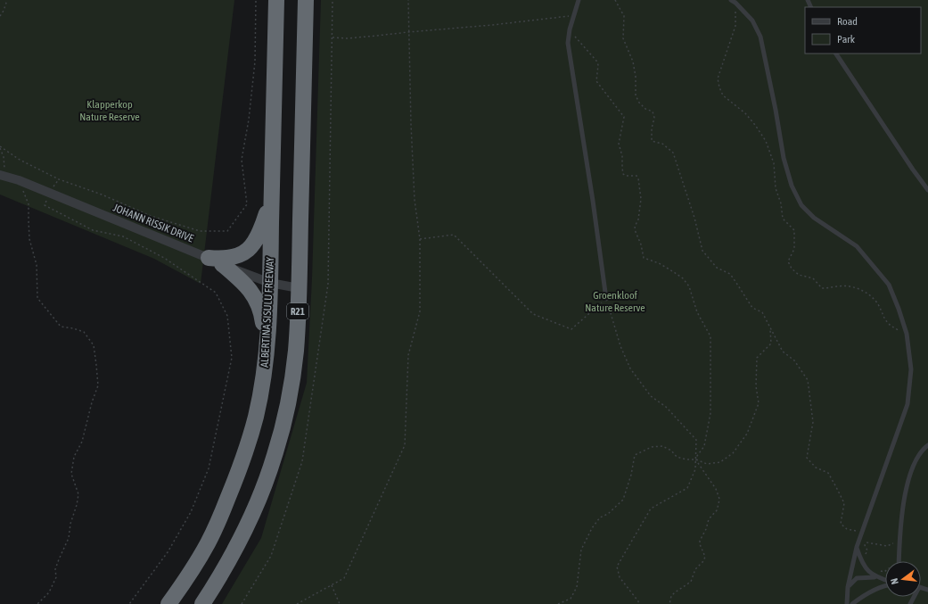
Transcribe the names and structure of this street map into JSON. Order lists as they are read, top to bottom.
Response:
{
  "streets": {
    "highway": ["R21", "ALBERTINA SISULU FREEWAY"],
    "street": ["JOHANN RISSIK DRIVE"]
  },
  "crossings": [
    ["JOHANN RISSIK DRIVE", "R21"],
    ["JOHANN RISSIK DRIVE", "ALBERTINA SISULU FREEWAY"]
  ],
  "parks": ["Klapperkop Nature Reserve", "Groenkloof Nature Reserve"],
  "legend": ["Road", "Park"],
  "north": "left"
}
